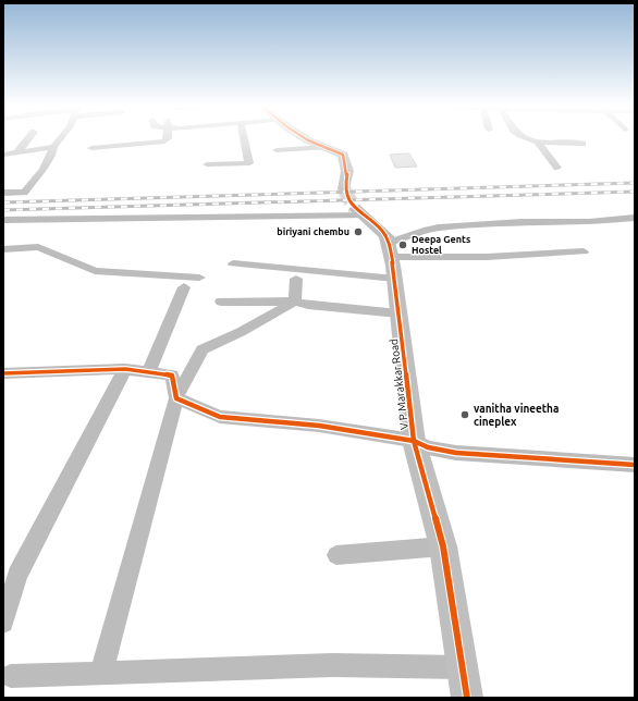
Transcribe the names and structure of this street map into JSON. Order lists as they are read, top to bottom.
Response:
{
  "streets": {
    "street": ["V P Marakkar Road"]
  },
  "places": ["biriyani chembu", "Deepa Gents Hostel", "vanitha vineetha cineplex"]
}
